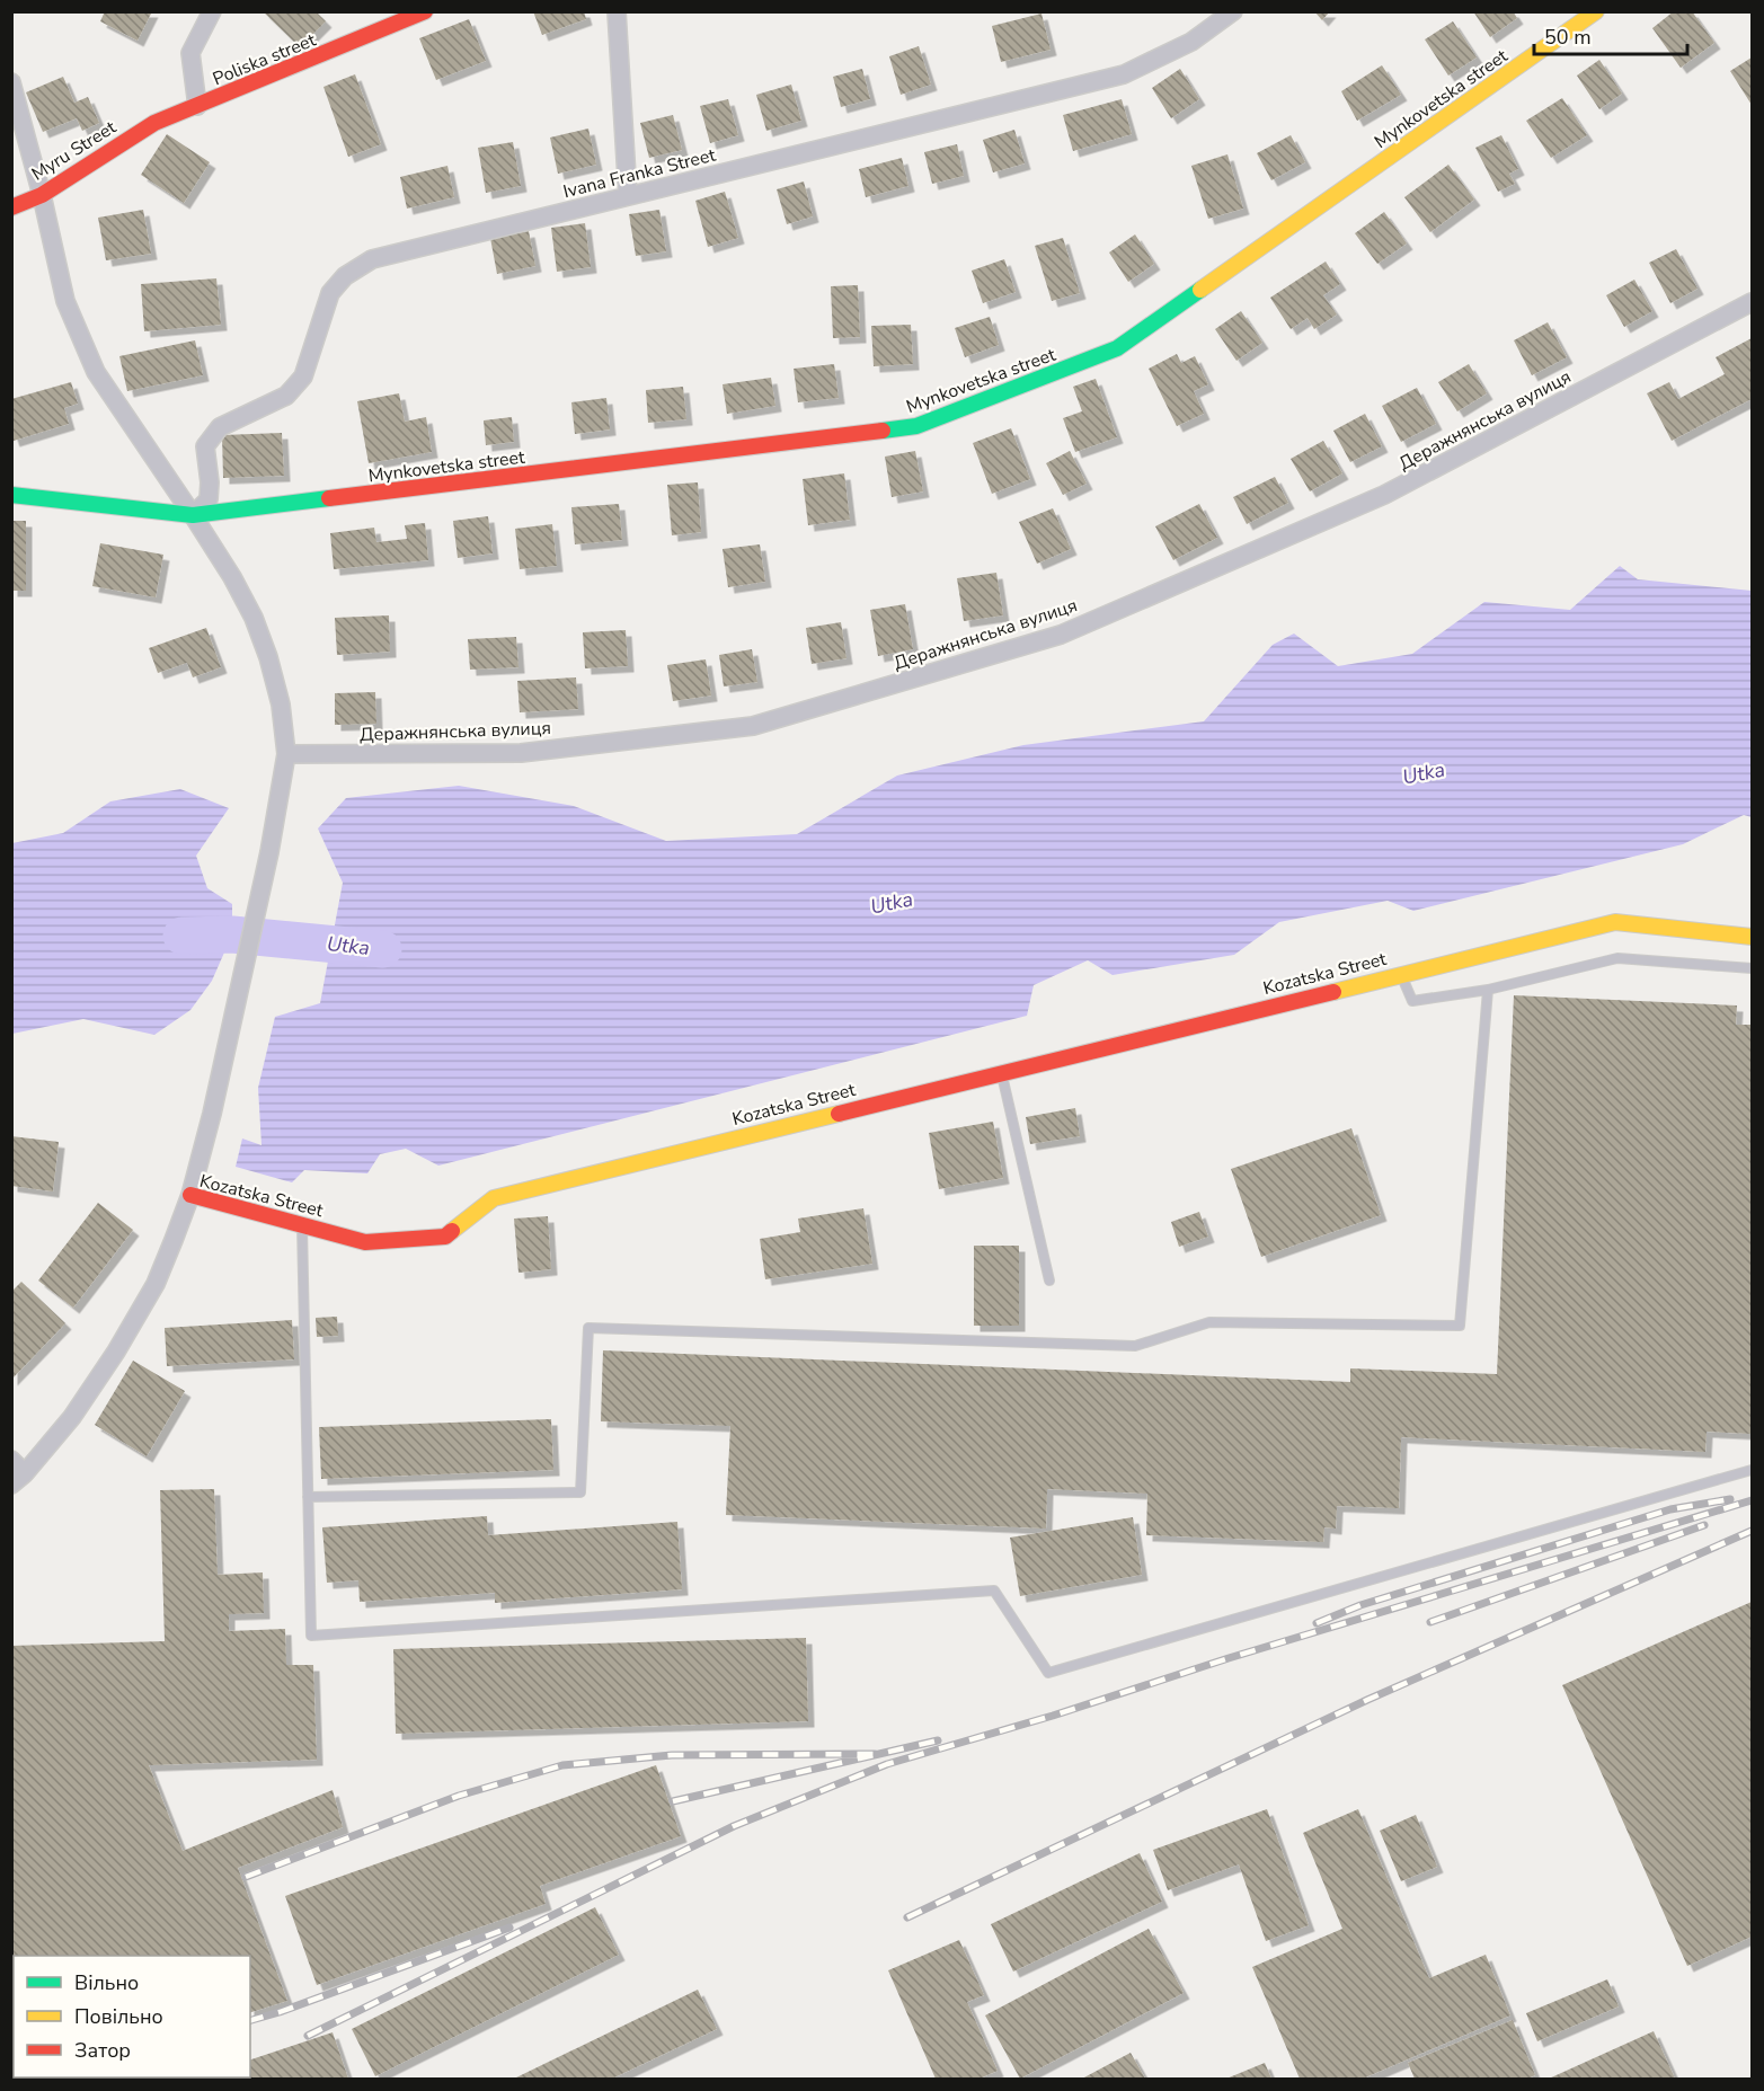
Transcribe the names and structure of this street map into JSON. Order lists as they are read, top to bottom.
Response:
{
  "streets": {
    "street": [
      "Poliska street",
      "Mynkovetska street",
      "Myru Street",
      "Ivana Franka Street",
      "Деражнянська вулиця",
      "Kozatska Street"
    ]
  },
  "crossings": [
    ["Poliska street", "Myru Street"],
    ["Mynkovetska street", "Ivana Franka Street"]
  ],
  "water": ["Utka"],
  "legend": ["Вільно", "Повільно", "Затор"],
  "scale_bar": "50 m"
}
